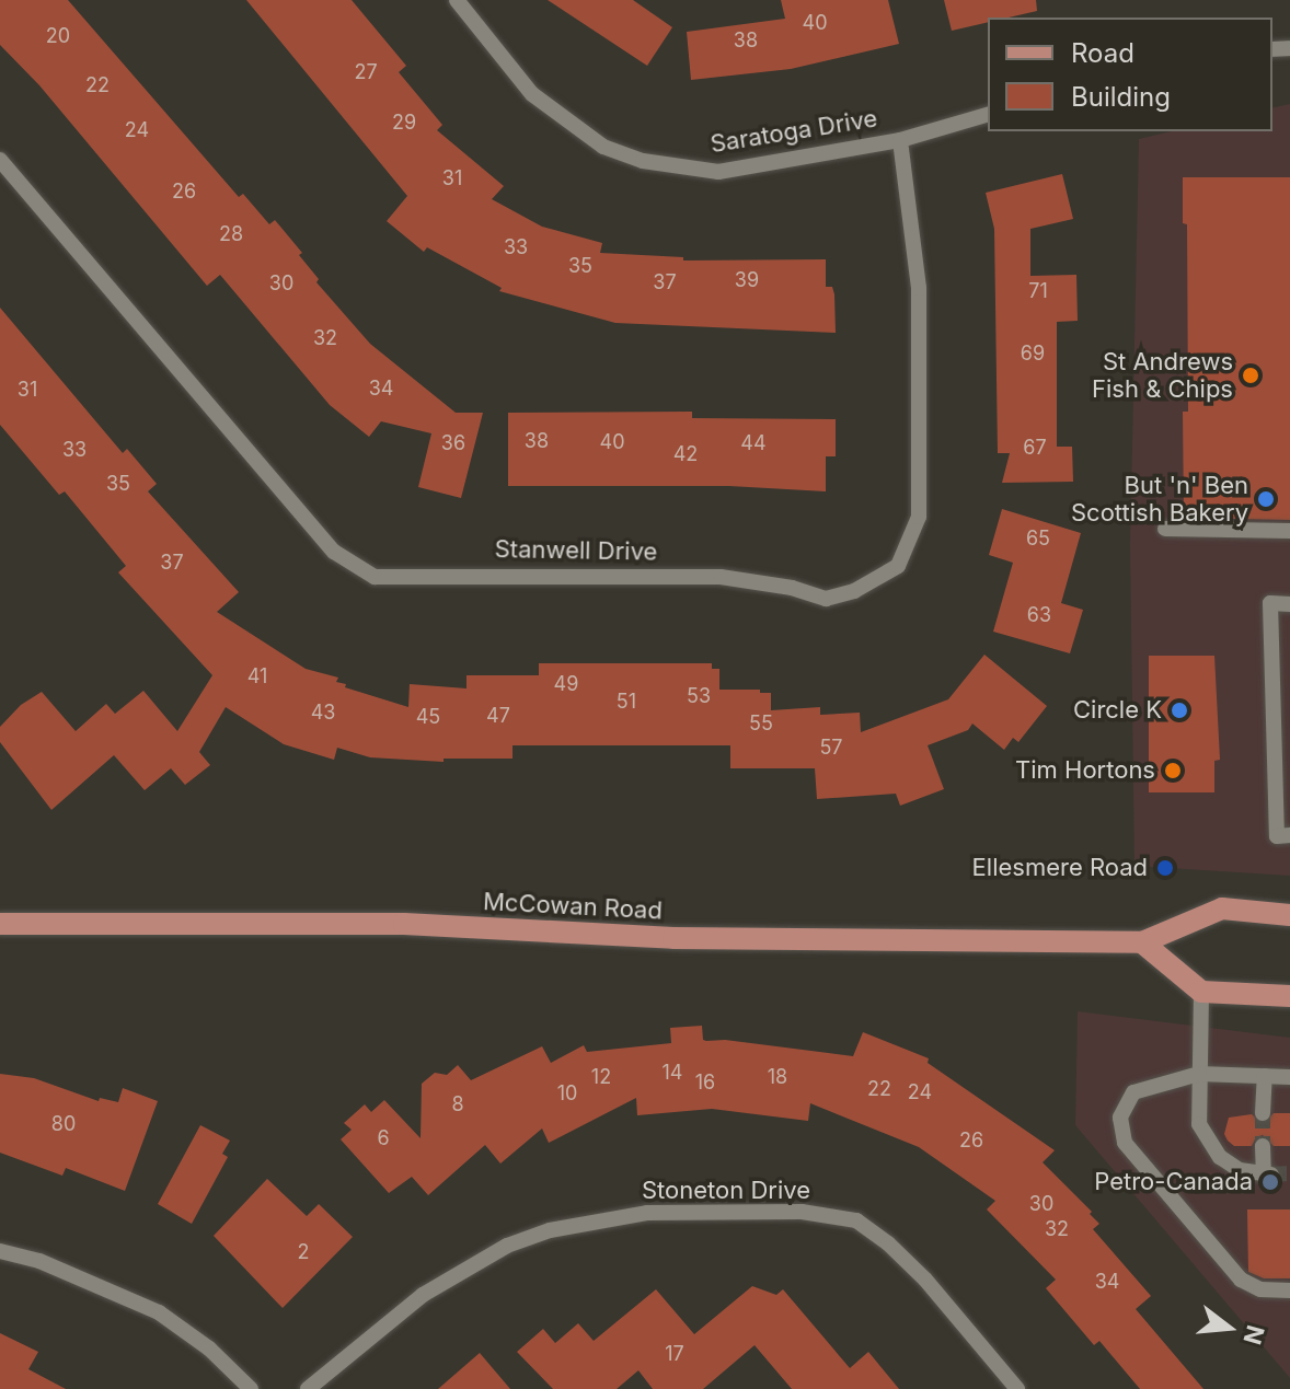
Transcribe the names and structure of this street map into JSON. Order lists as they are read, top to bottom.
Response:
{
  "streets": {
    "main road": ["McCowan Road"],
    "street": ["Saratoga Drive", "Stanwell Drive", "Stoneton Drive"]
  },
  "crossings": [
    ["Saratoga Drive", "Stanwell Drive"]
  ],
  "places": [
    "St Andrews Fish & Chips",
    "But 'n' Ben Scottish Bakery",
    "Circle K",
    "Tim Hortons",
    "Ellesmere Road",
    "Petro-Canada"
  ],
  "house_numbers": [
    "40",
    "20",
    "38",
    "27",
    "22",
    "29",
    "24",
    "31",
    "26",
    "28",
    "33",
    "35",
    "39",
    "37",
    "30",
    "71",
    "32",
    "69",
    "34",
    "31",
    "38",
    "40",
    "36",
    "44",
    "67",
    "33",
    "42",
    "35",
    "65",
    "37",
    "63",
    "41",
    "49",
    "53",
    "51",
    "43",
    "47",
    "45",
    "55",
    "57",
    "14",
    "12",
    "18",
    "16",
    "22",
    "24",
    "10",
    "8",
    "80",
    "6",
    "26",
    "30",
    "32",
    "2",
    "34",
    "17"
  ],
  "legend": ["Road", "Building"],
  "north": "right"
}
